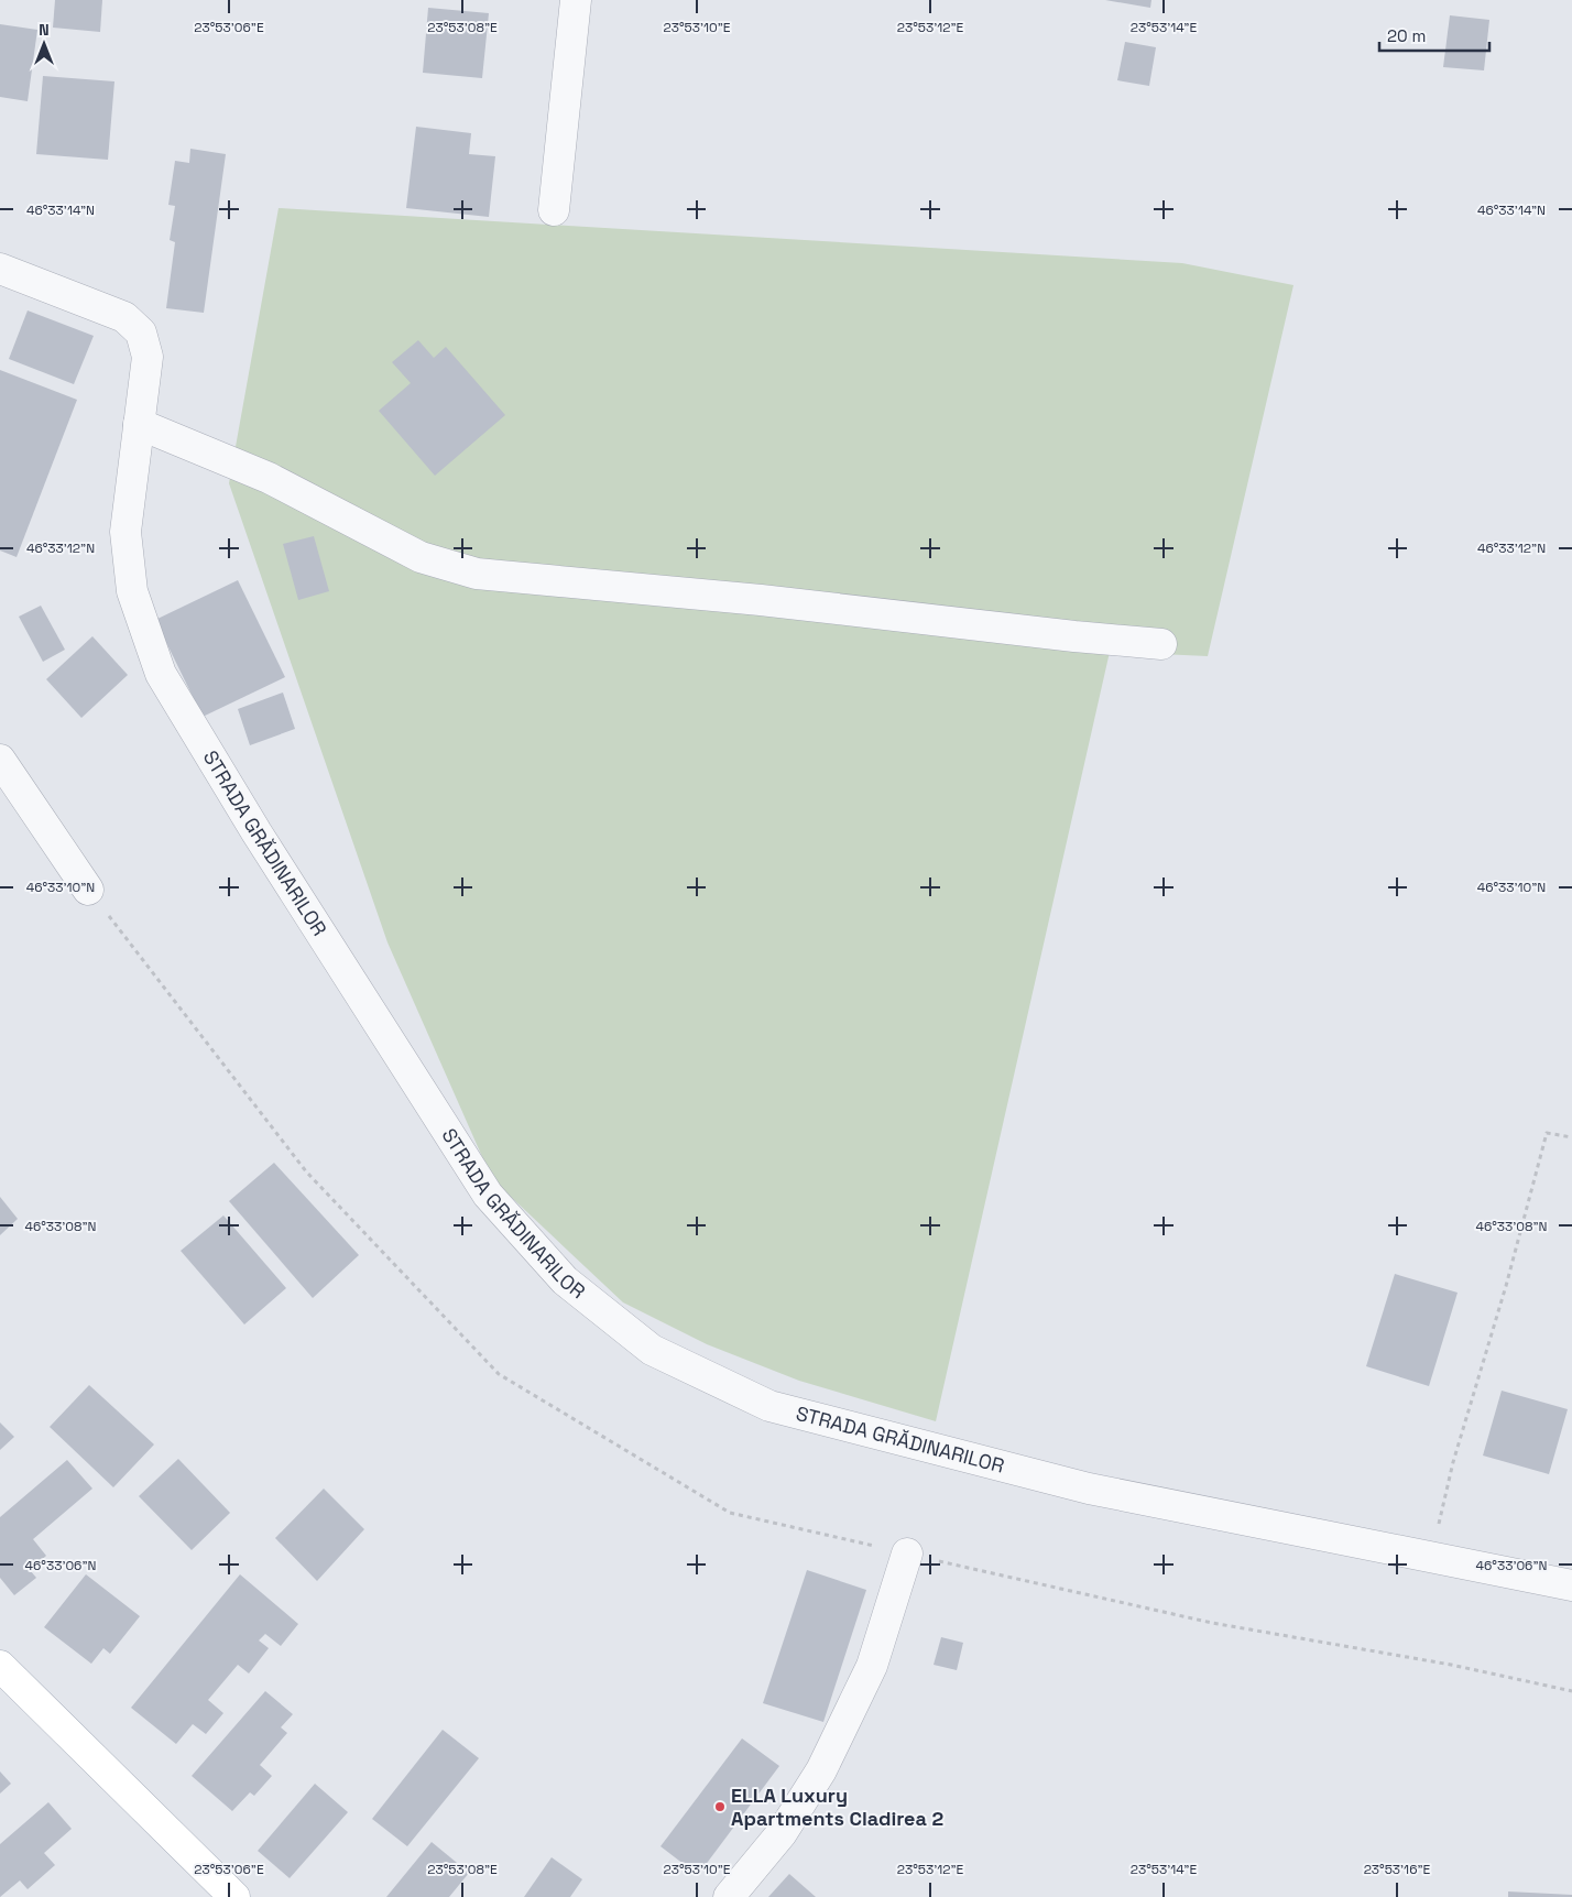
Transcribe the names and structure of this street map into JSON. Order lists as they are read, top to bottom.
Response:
{
  "streets": {
    "street": ["STRADA GRĂDINARILOR"]
  },
  "places": ["ELLA Luxury Apartments Cladirea 2"],
  "scale_bar": "20 m",
  "north": "top",
  "coordinates": [
    "23°53'06\"E",
    "23°53'08\"E",
    "23°53'10\"E",
    "23°53'12\"E",
    "23°53'14\"E",
    "46°33'14\"N",
    "46°33'12\"N",
    "46°33'10\"N",
    "46°33'08\"N",
    "46°33'06\"N",
    "23°53'16\"E"
  ]
}
